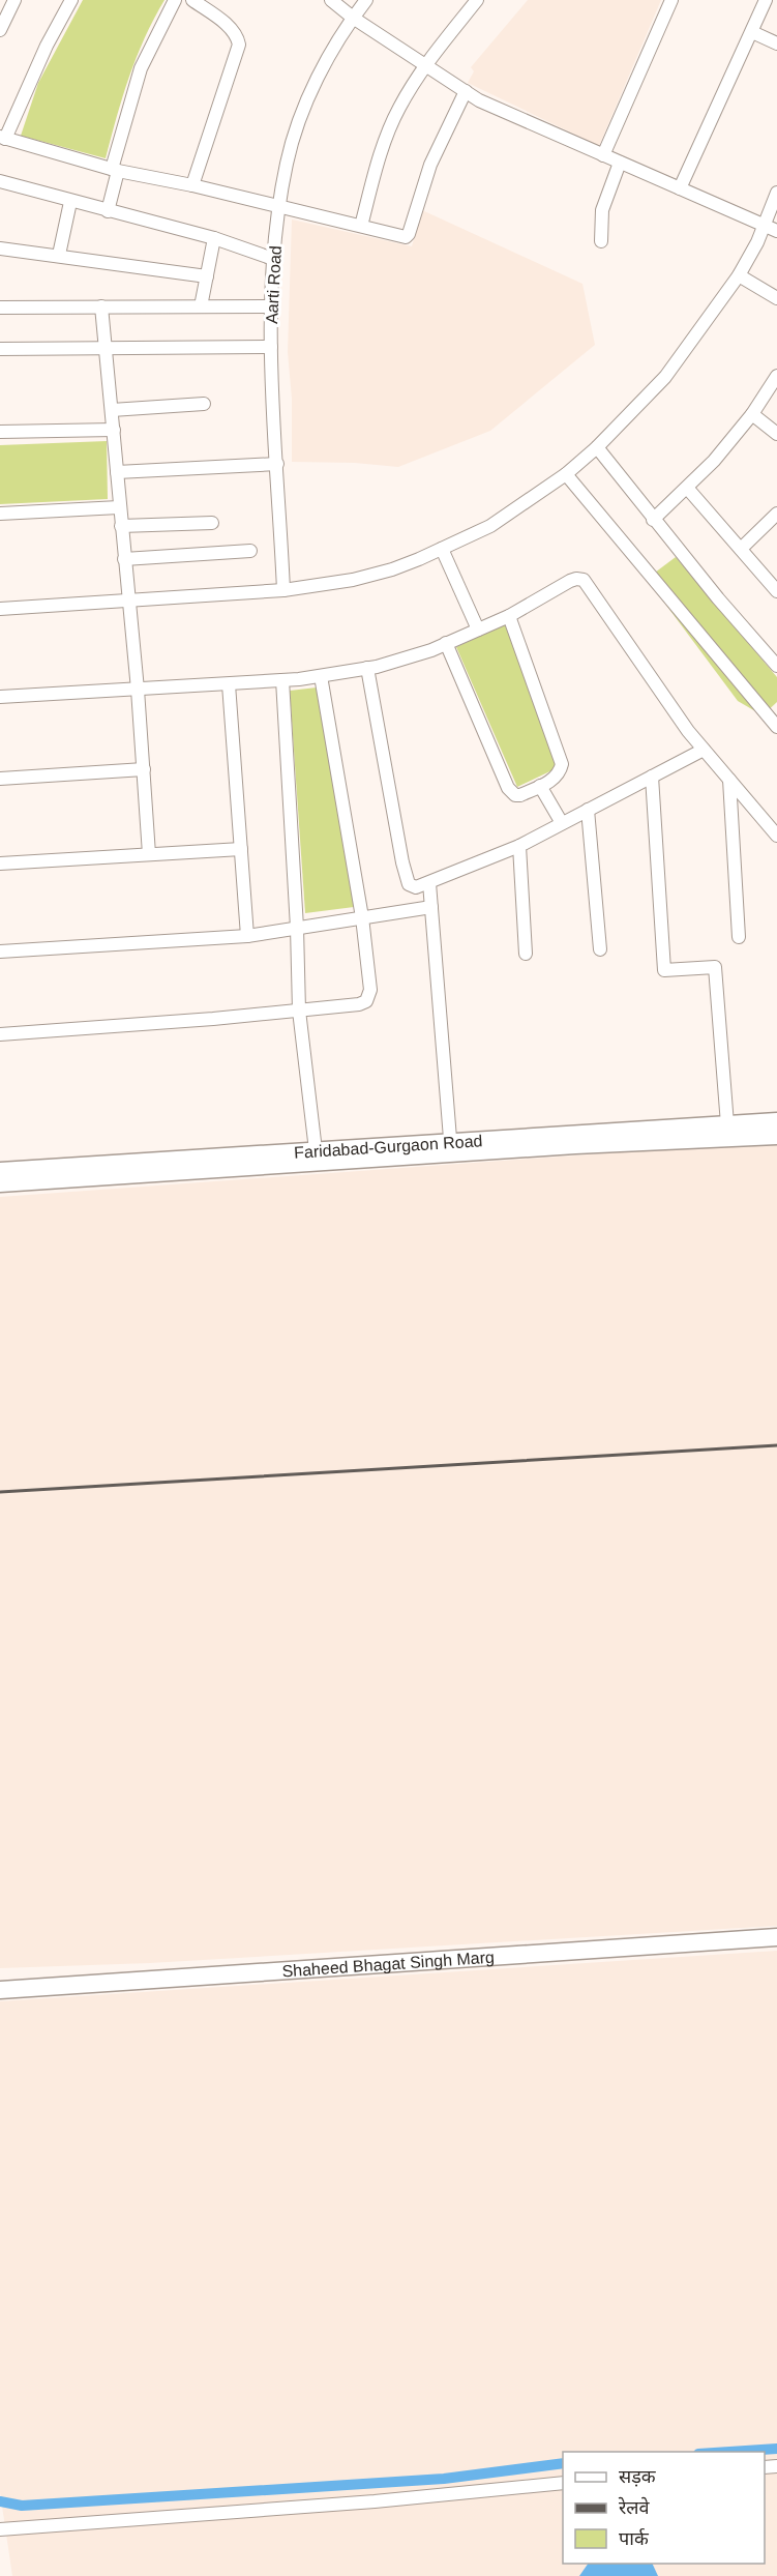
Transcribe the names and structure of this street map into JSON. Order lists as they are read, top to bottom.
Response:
{
  "streets": {
    "main road": ["Faridabad-Gurgaon Road", "Shaheed Bhagat Singh Marg"],
    "street": ["Aarti Road"]
  },
  "legend": ["सड़क", "रेलवे", "पार्क"]
}
